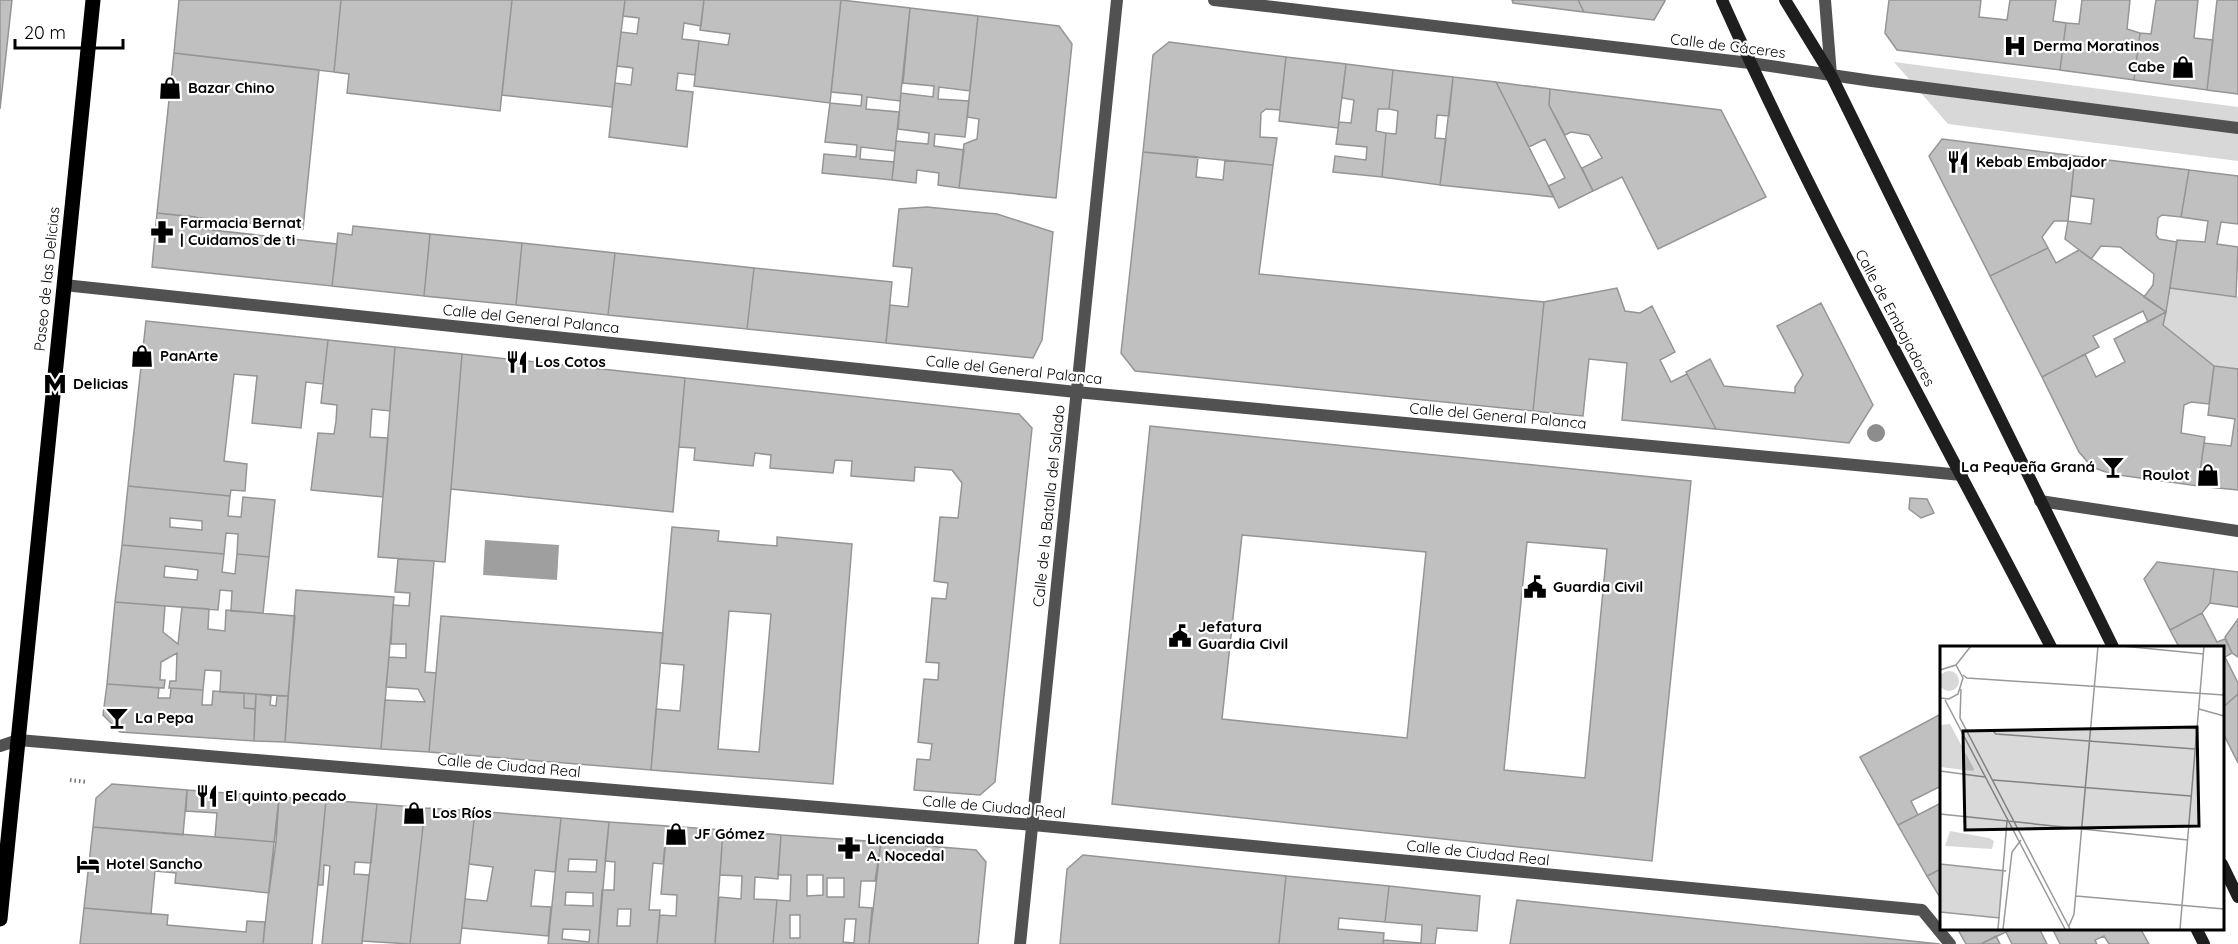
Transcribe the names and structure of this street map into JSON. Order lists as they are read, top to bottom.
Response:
{
  "streets": {
    "main road": ["Paseo de las Delicias", "Calle de Embajadores"],
    "street": [
      "Calle de Cáceres",
      "Calle del General Palanca",
      "Calle de la Batalla del Salado",
      "Calle de Ciudad Real"
    ]
  },
  "crossings": [
    ["Calle de Cáceres", "Calle de Embajadores"],
    ["Paseo de las Delicias", "Calle del General Palanca"],
    ["Paseo de las Delicias", "Calle de Ciudad Real"],
    ["Calle de Embajadores", "Calle del General Palanca"],
    ["Calle del General Palanca", "Calle de la Batalla del Salado"],
    ["Calle de la Batalla del Salado", "Calle de Ciudad Real"]
  ],
  "places": {
    "hospital": ["Derma Moratinos"],
    "shop": [
      "Cabe",
      "Bazar Chino",
      "PanArte",
      "Roulot",
      "Los Ríos",
      "JF Gómez"
    ],
    "restaurant": ["Kebab Embajador", "Los Cotos", "El quinto pecado"],
    "pharmacy": ["Farmacia Bernat | Cuidamos de ti", "Licenciada A. Nocedal"],
    "metro station": ["Delicias"],
    "bar": ["La Pequeña Graná", "La Pepa"],
    "public building": ["Guardia Civil", "Jefatura Guardia Civil"],
    "hotel": ["Hotel Sancho"]
  },
  "scale_bar": "20 m"
}
